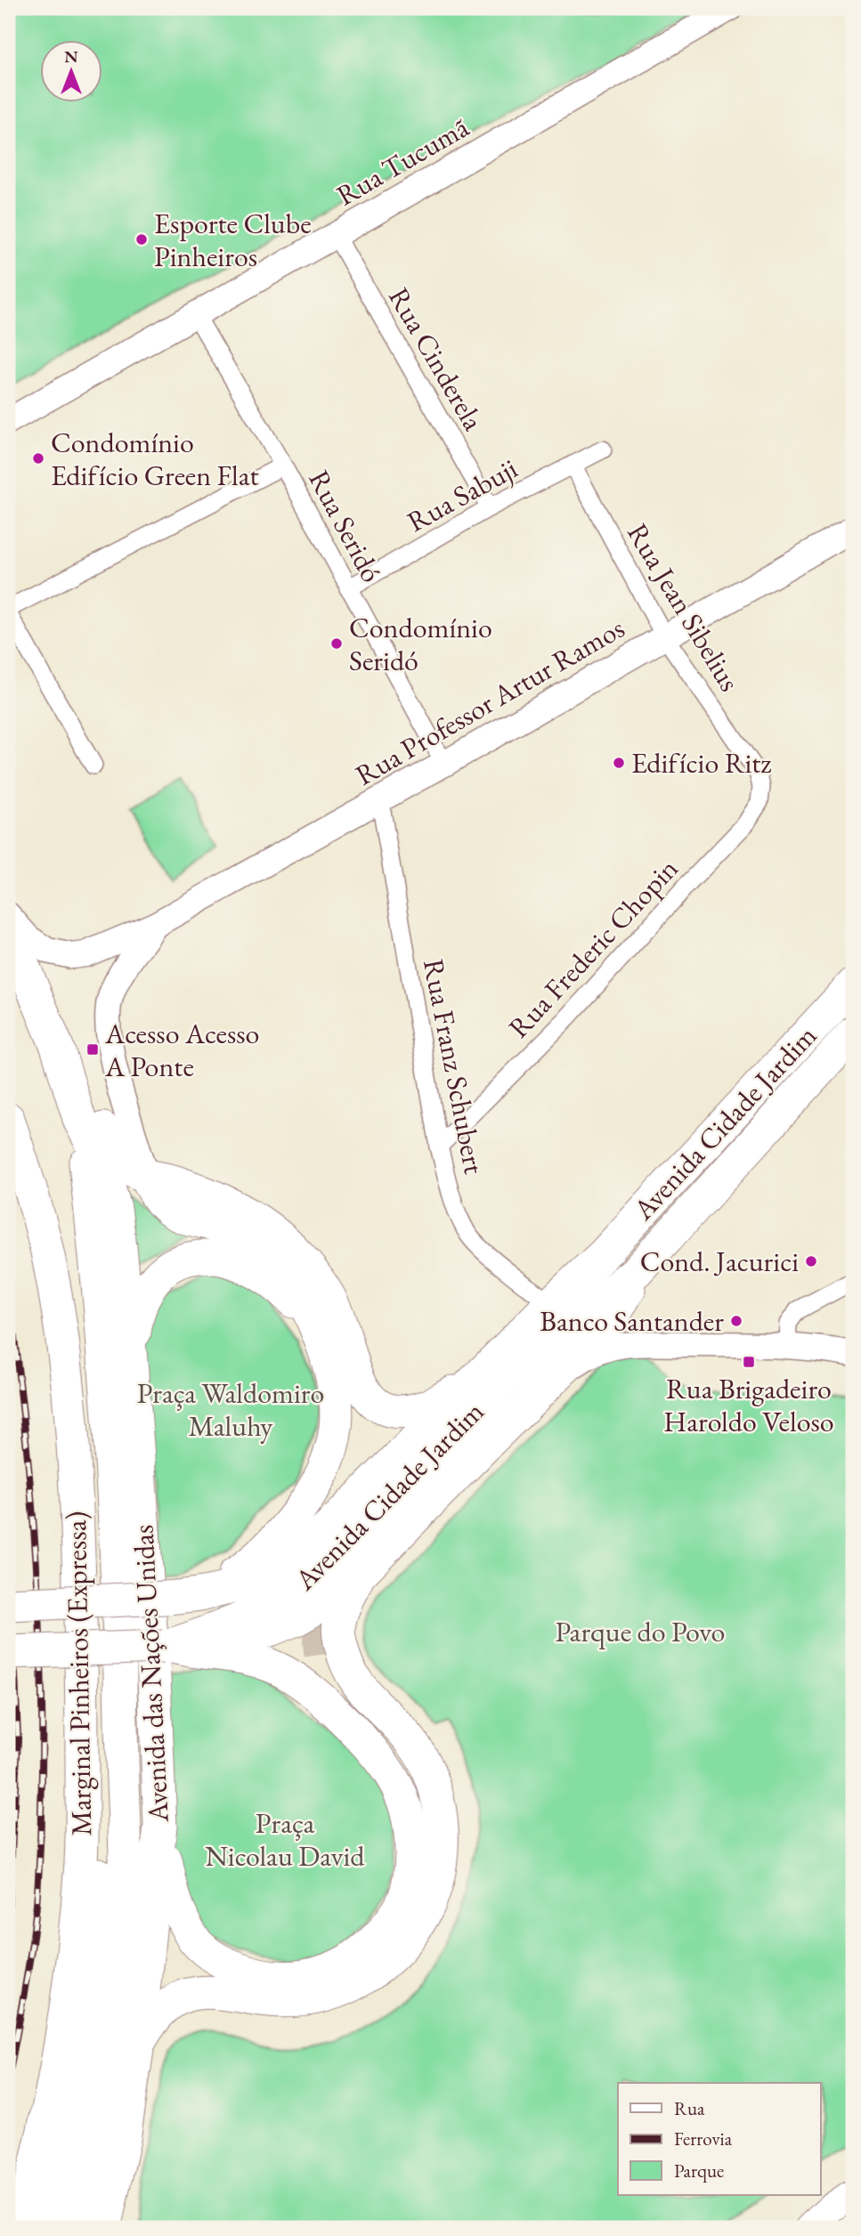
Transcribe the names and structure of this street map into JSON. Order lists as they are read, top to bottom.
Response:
{
  "streets": {
    "highway": ["Avenida Cidade Jardim", "Marginal Pinheiros (Expressa)", "Avenida das Nações Unidas"],
    "street": [
      "Rua Tucumã",
      "Rua Cinderela",
      "Rua Sabuji",
      "Rua Seridó",
      "Rua Jean Sibelius",
      "Rua Professor Artur Ramos",
      "Rua Frederic Chopin",
      "Rua Franz Schubert"
    ]
  },
  "crossings": [
    ["Rua Tucumã", "Rua Cinderela"],
    ["Rua Tucumã", "Rua Seridó"],
    ["Rua Cinderela", "Rua Sabuji"],
    ["Rua Sabuji", "Rua Seridó"],
    ["Rua Sabuji", "Rua Jean Sibelius"],
    ["Rua Seridó", "Rua Professor Artur Ramos"],
    ["Rua Jean Sibelius", "Rua Professor Artur Ramos"],
    ["Rua Jean Sibelius", "Rua Frederic Chopin"],
    ["Rua Professor Artur Ramos", "Rua Franz Schubert"],
    ["Rua Frederic Chopin", "Rua Franz Schubert"],
    ["Rua Franz Schubert", "Avenida Cidade Jardim"]
  ],
  "parks": ["Praça Waldomiro Maluhy", "Parque do Povo", "Praça Nicolau David"],
  "places": {
    "other": [
      "Esporte Clube Pinheiros",
      "Condomínio Edifício Green Flat",
      "Condomínio Seridó",
      "Edifício Ritz",
      "Cond. Jacurici",
      "Banco Santander"
    ],
    "transit": ["Acesso Acesso A Ponte", "Rua Brigadeiro Haroldo Veloso"]
  },
  "legend": ["Rua", "Ferrovia", "Parque"],
  "north": "top"
}
